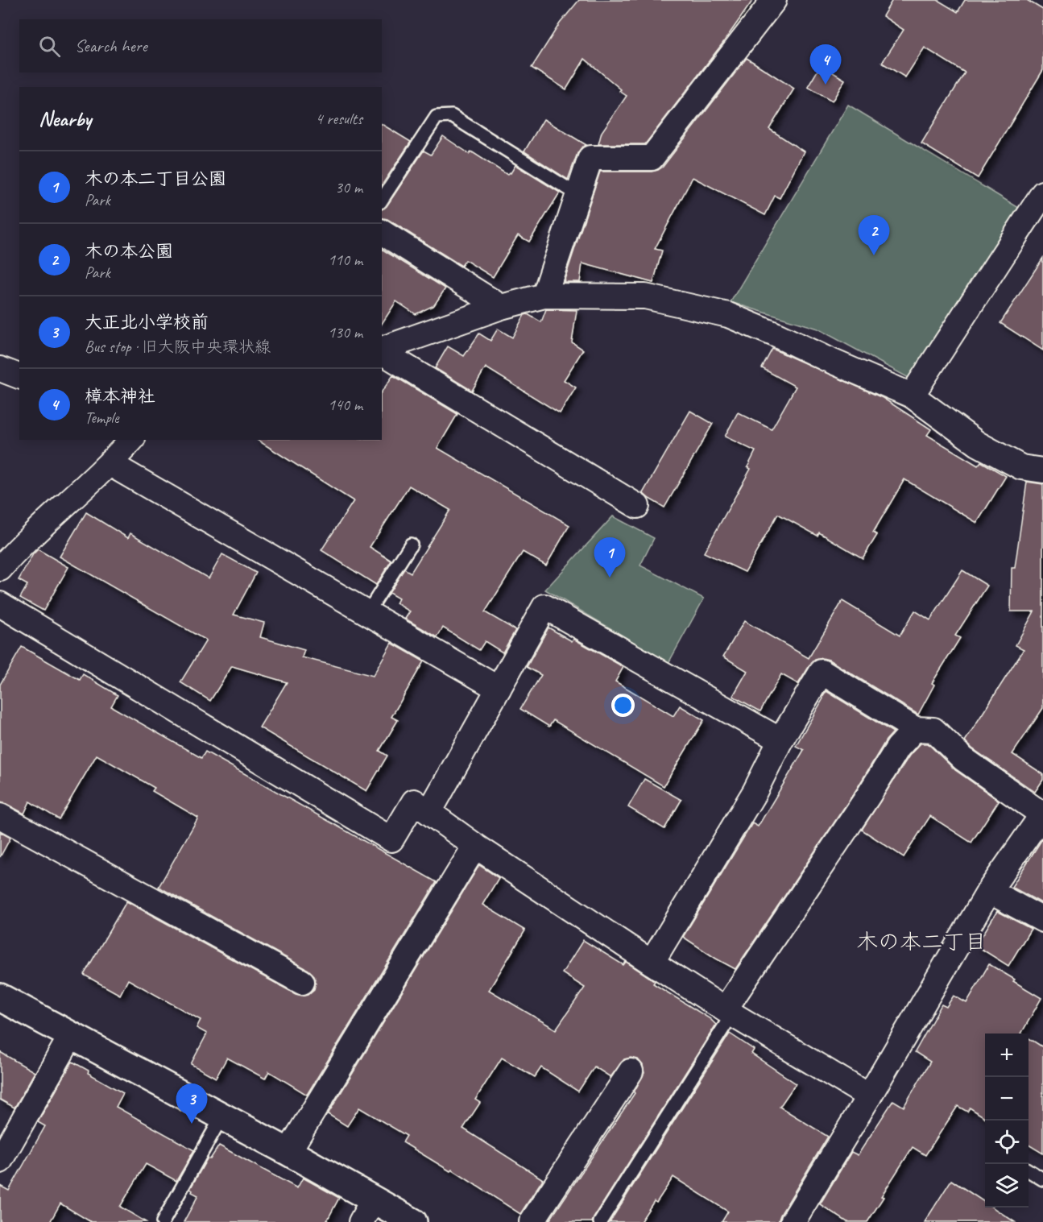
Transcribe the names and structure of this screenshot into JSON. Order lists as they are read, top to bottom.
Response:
{
  "districts": ["木の本二丁目"],
  "page": {
    "search": "Search here",
    "pins": [
      "4",
      "2",
      "1",
      "3"
    ],
    "heading": ["Nearby", "4 results"],
    "list": [
      {
        "mark": "1",
        "name": "木の本二丁目公園",
        "note": "Park",
        "value": "30 m"
      },
      {
        "mark": "2",
        "name": "木の本公園",
        "note": "Park",
        "value": "110 m"
      },
      {
        "mark": "3",
        "name": "大正北小学校前",
        "note": "Bus stop · 旧大阪中央環状線",
        "value": "130 m"
      },
      {
        "mark": "4",
        "name": "樟本神社",
        "note": "Temple",
        "value": "140 m"
      }
    ],
    "map_buttons": ["+", "−"]
  }
}
